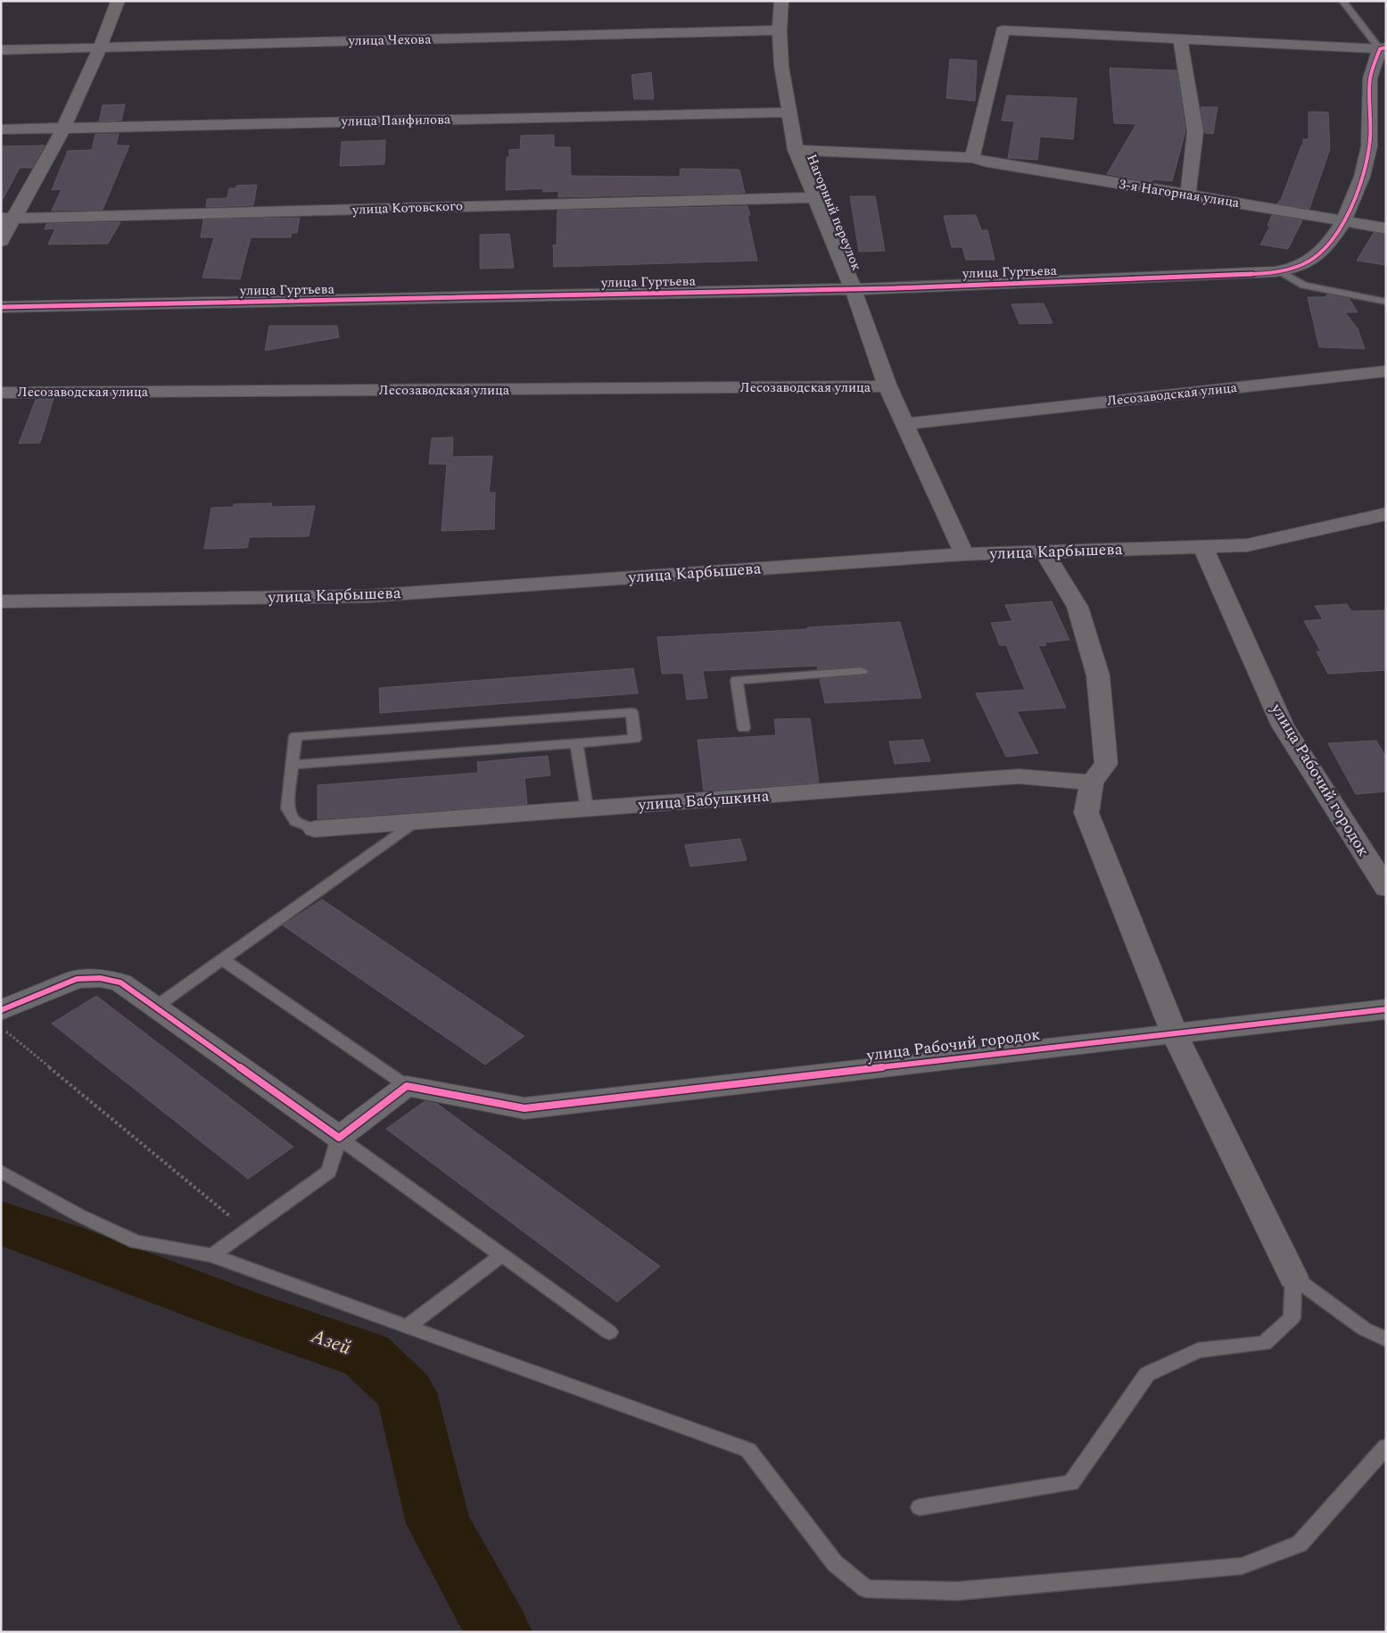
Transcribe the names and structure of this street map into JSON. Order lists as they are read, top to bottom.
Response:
{
  "streets": {
    "street": [
      "улица Чехова",
      "улица Панфилова",
      "3-я Нагорная улица",
      "улица Котовского",
      "Нагорный переулок",
      "улица Гуртьева",
      "Лесозаводская улица",
      "улица Карбышева",
      "улица Рабочий городок",
      "улица Бабушкина"
    ]
  },
  "crossings": [
    ["улица Чехова", "Нагорный переулок"],
    ["улица Панфилова", "Нагорный переулок"],
    ["3-я Нагорная улица", "Нагорный переулок"],
    ["улица Котовского", "Нагорный переулок"],
    ["Нагорный переулок", "улица Гуртьева"],
    ["Нагорный переулок", "Лесозаводская улица"],
    ["Нагорный переулок", "улица Карбышева"],
    ["улица Карбышева", "улица Рабочий городок"]
  ],
  "water": ["Азей"]
}
